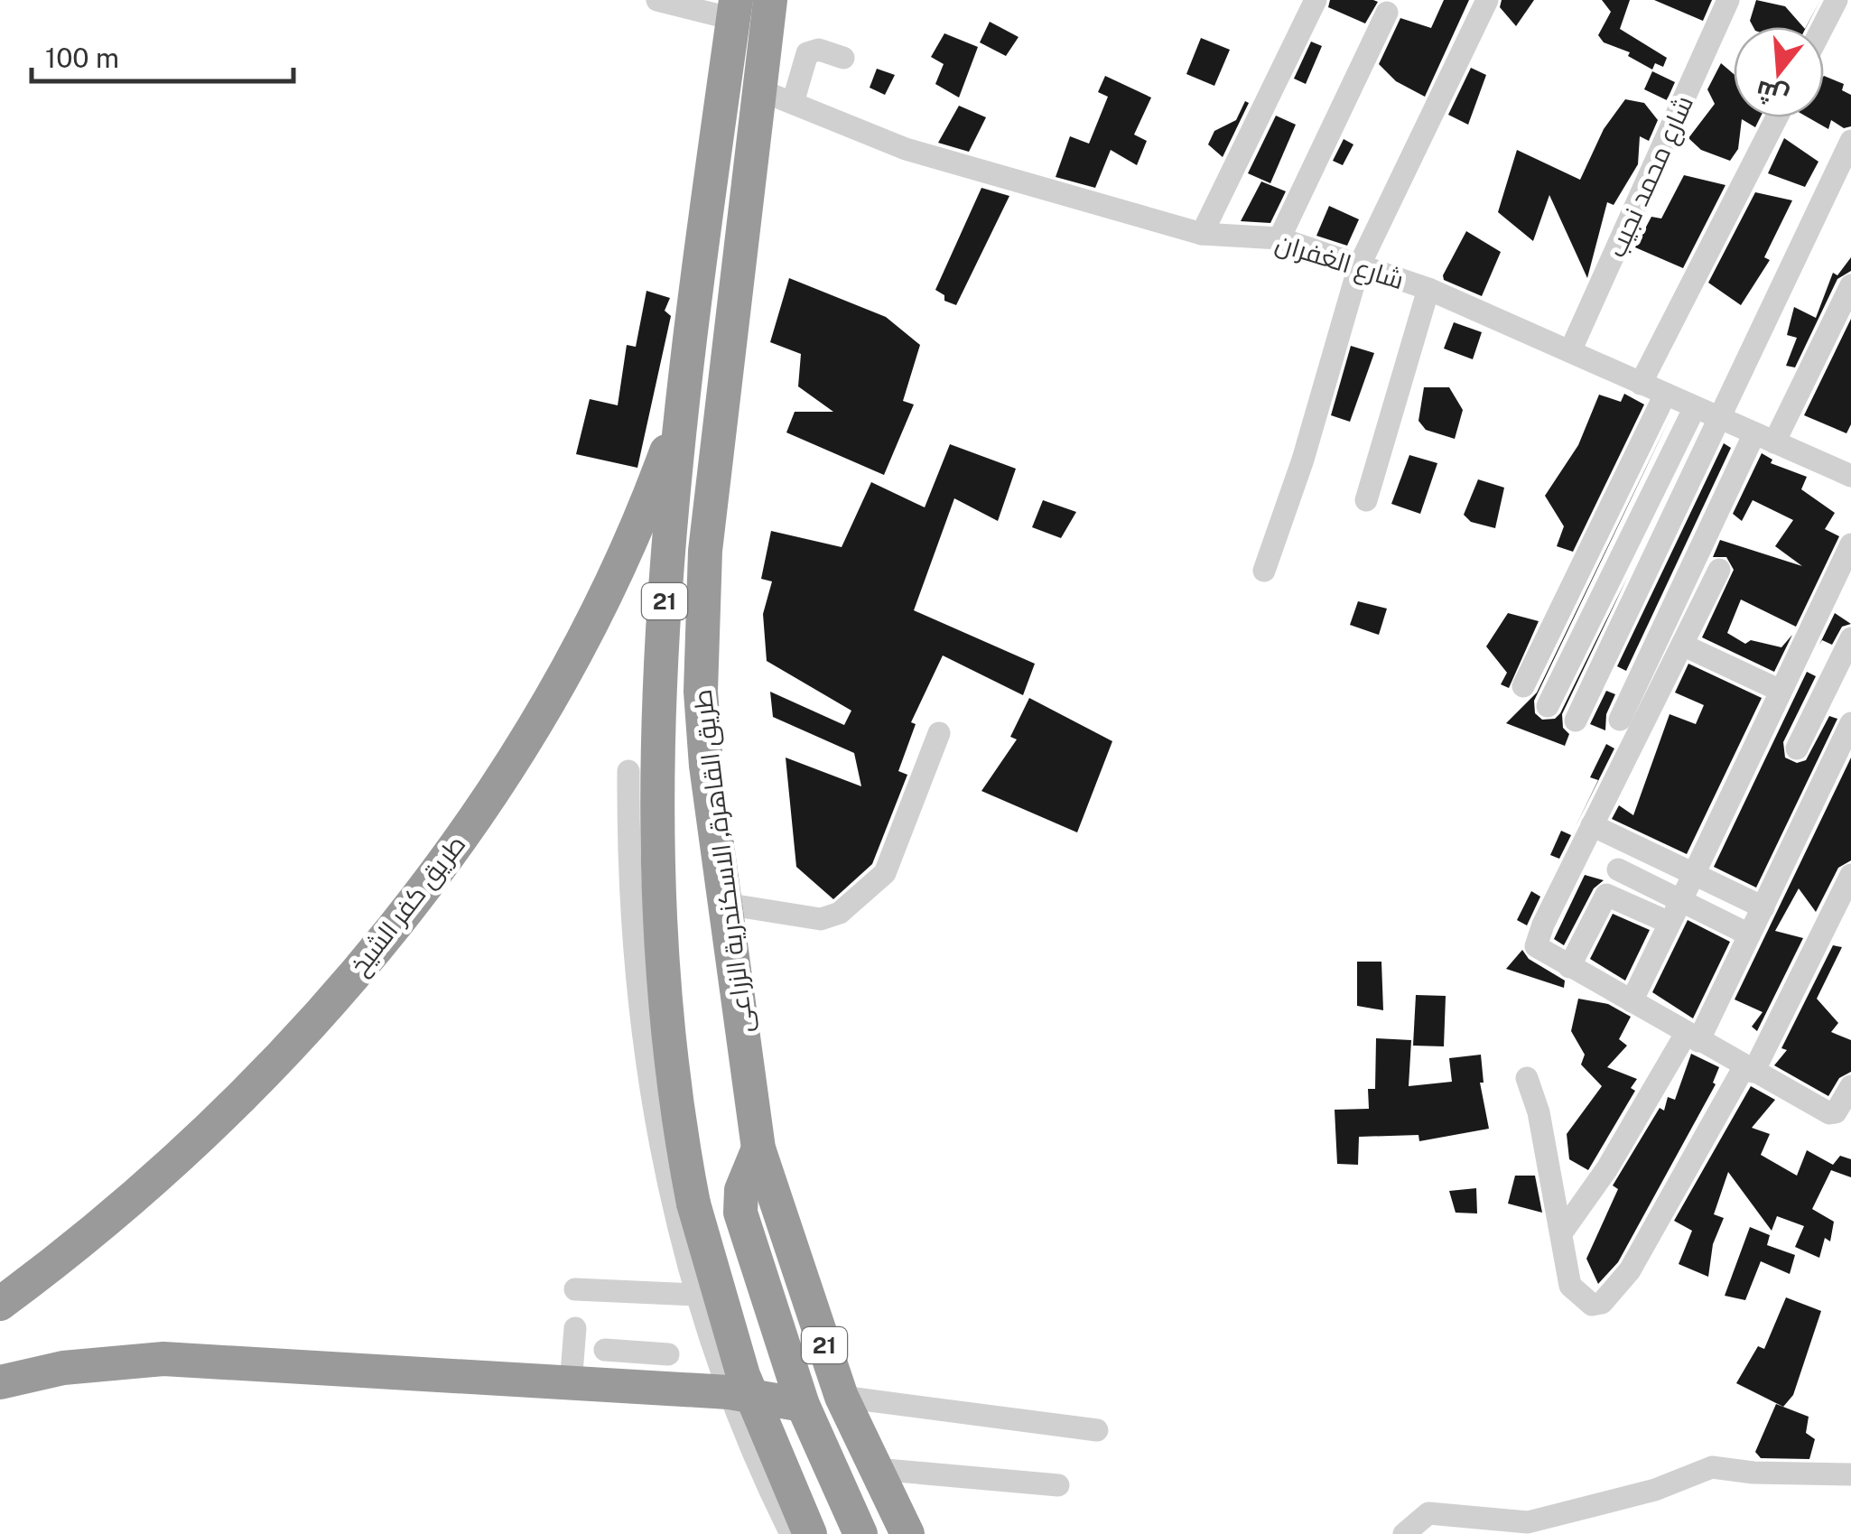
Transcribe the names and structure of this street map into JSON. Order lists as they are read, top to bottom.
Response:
{
  "streets": {
    "highway": ["21", "طريق القاهرة, الاسكندرية الزراعى", "طريق كفر الشيخ"],
    "street": ["شارع محمد نجيب", "شارع الغفران"]
  },
  "crossings": [
    ["شارع محمد نجيب", "شارع الغفران"],
    ["شارع الغفران", "طريق القاهرة, الاسكندرية الزراعى"],
    ["طريق القاهرة, الاسكندرية الزراعى", "طريق كفر الشيخ"]
  ],
  "scale_bar": "100 m",
  "north": "bottom"
}
